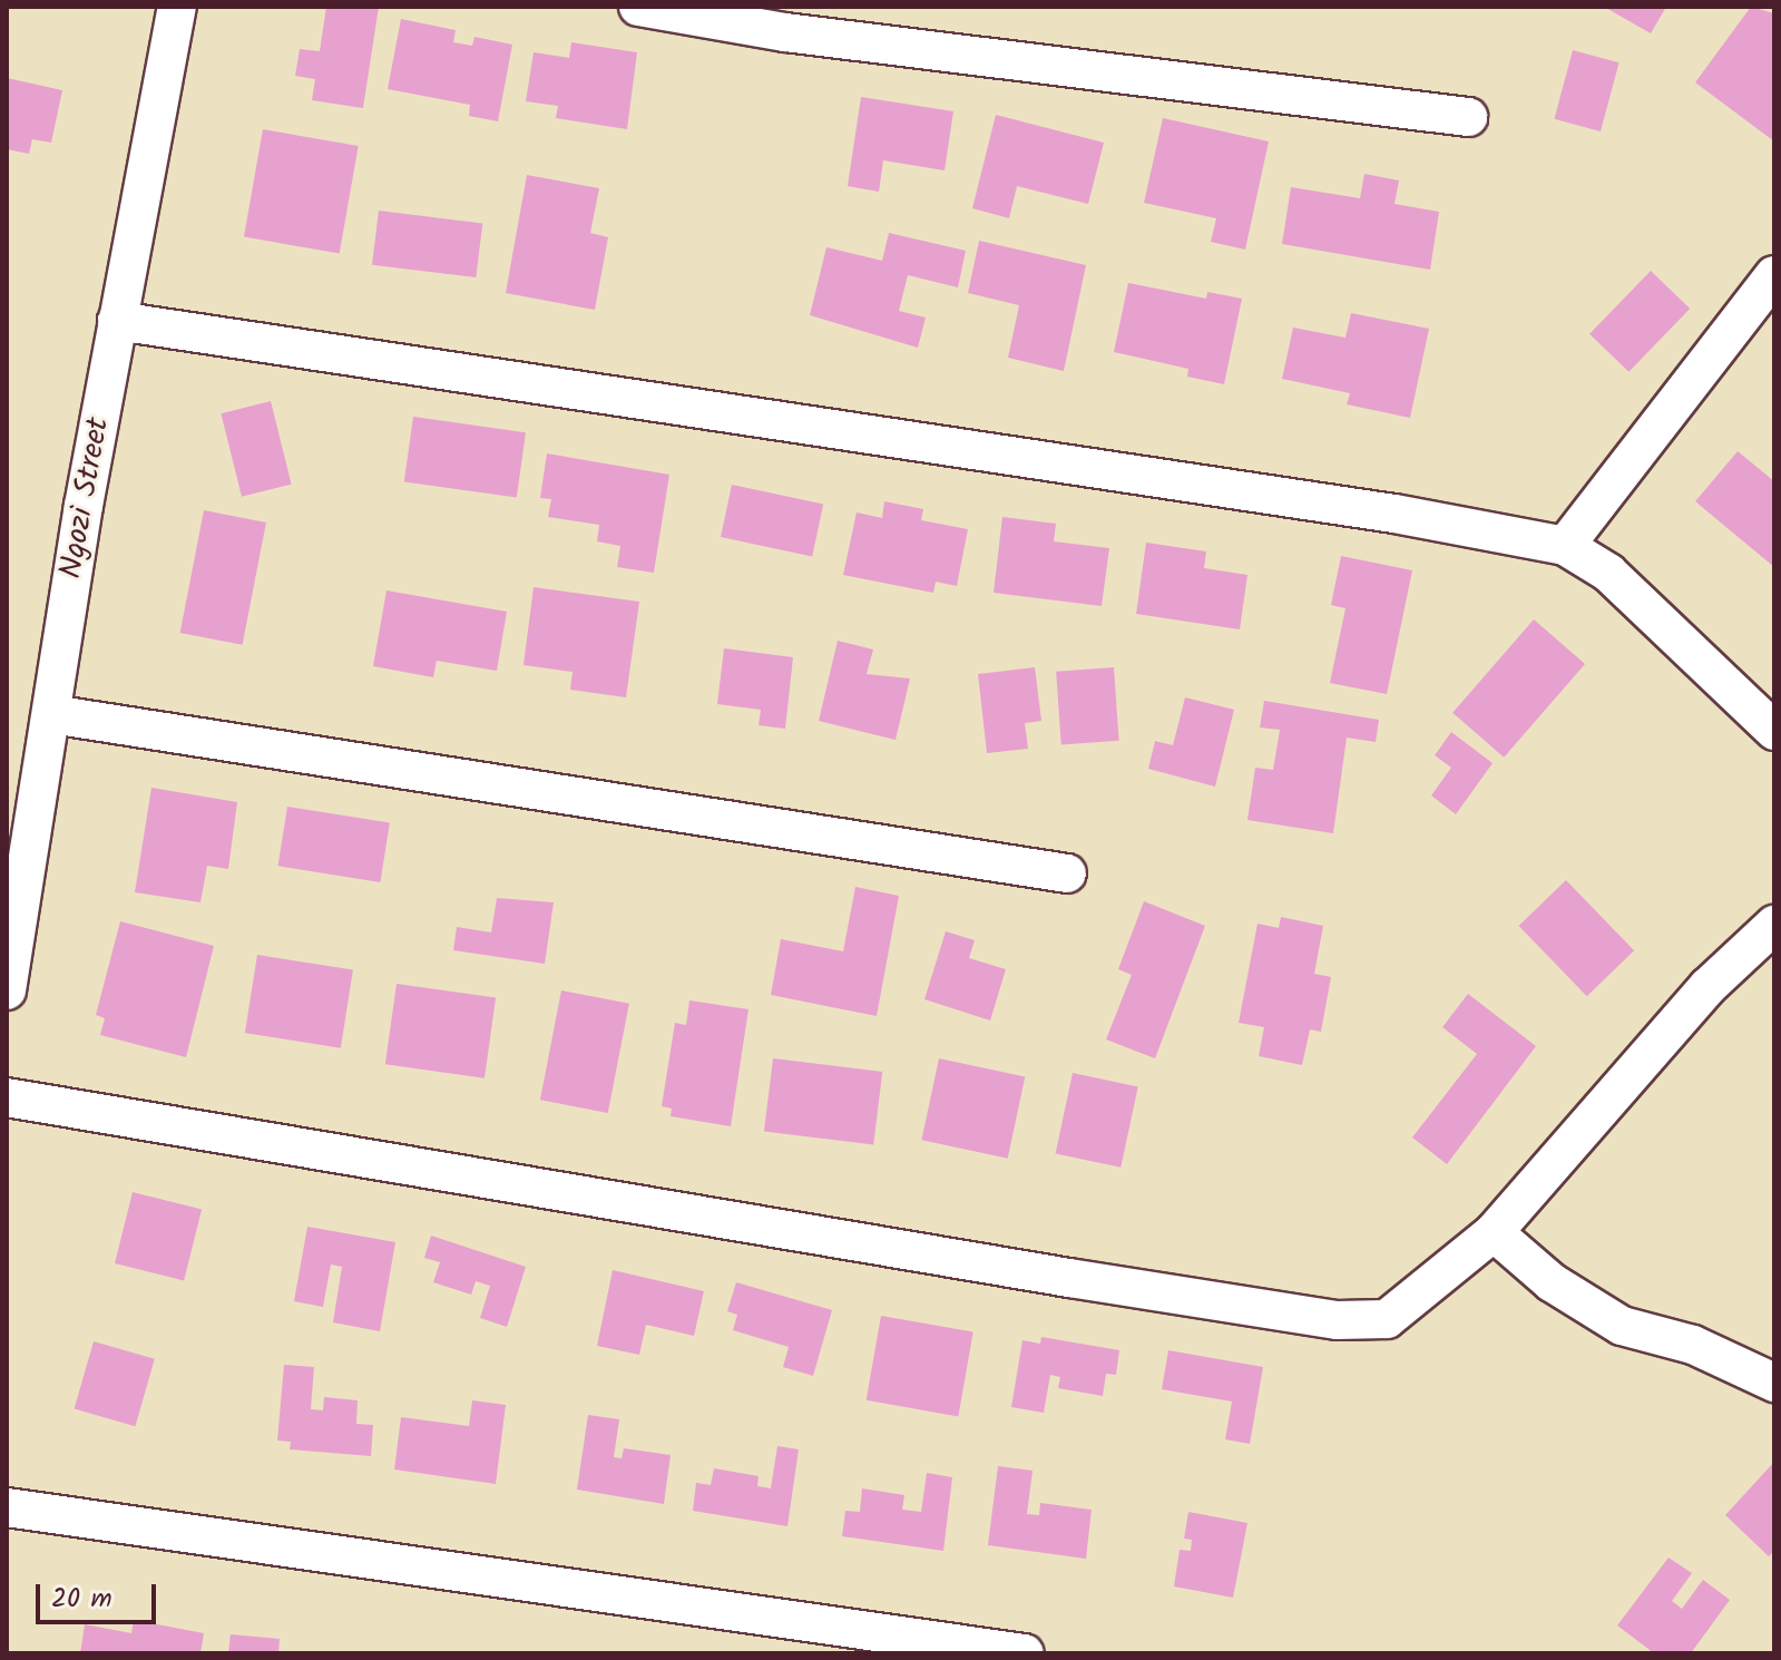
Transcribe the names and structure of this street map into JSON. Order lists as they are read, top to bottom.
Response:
{
  "streets": {
    "street": ["Ngozi Street"]
  },
  "scale_bar": "20 m"
}
